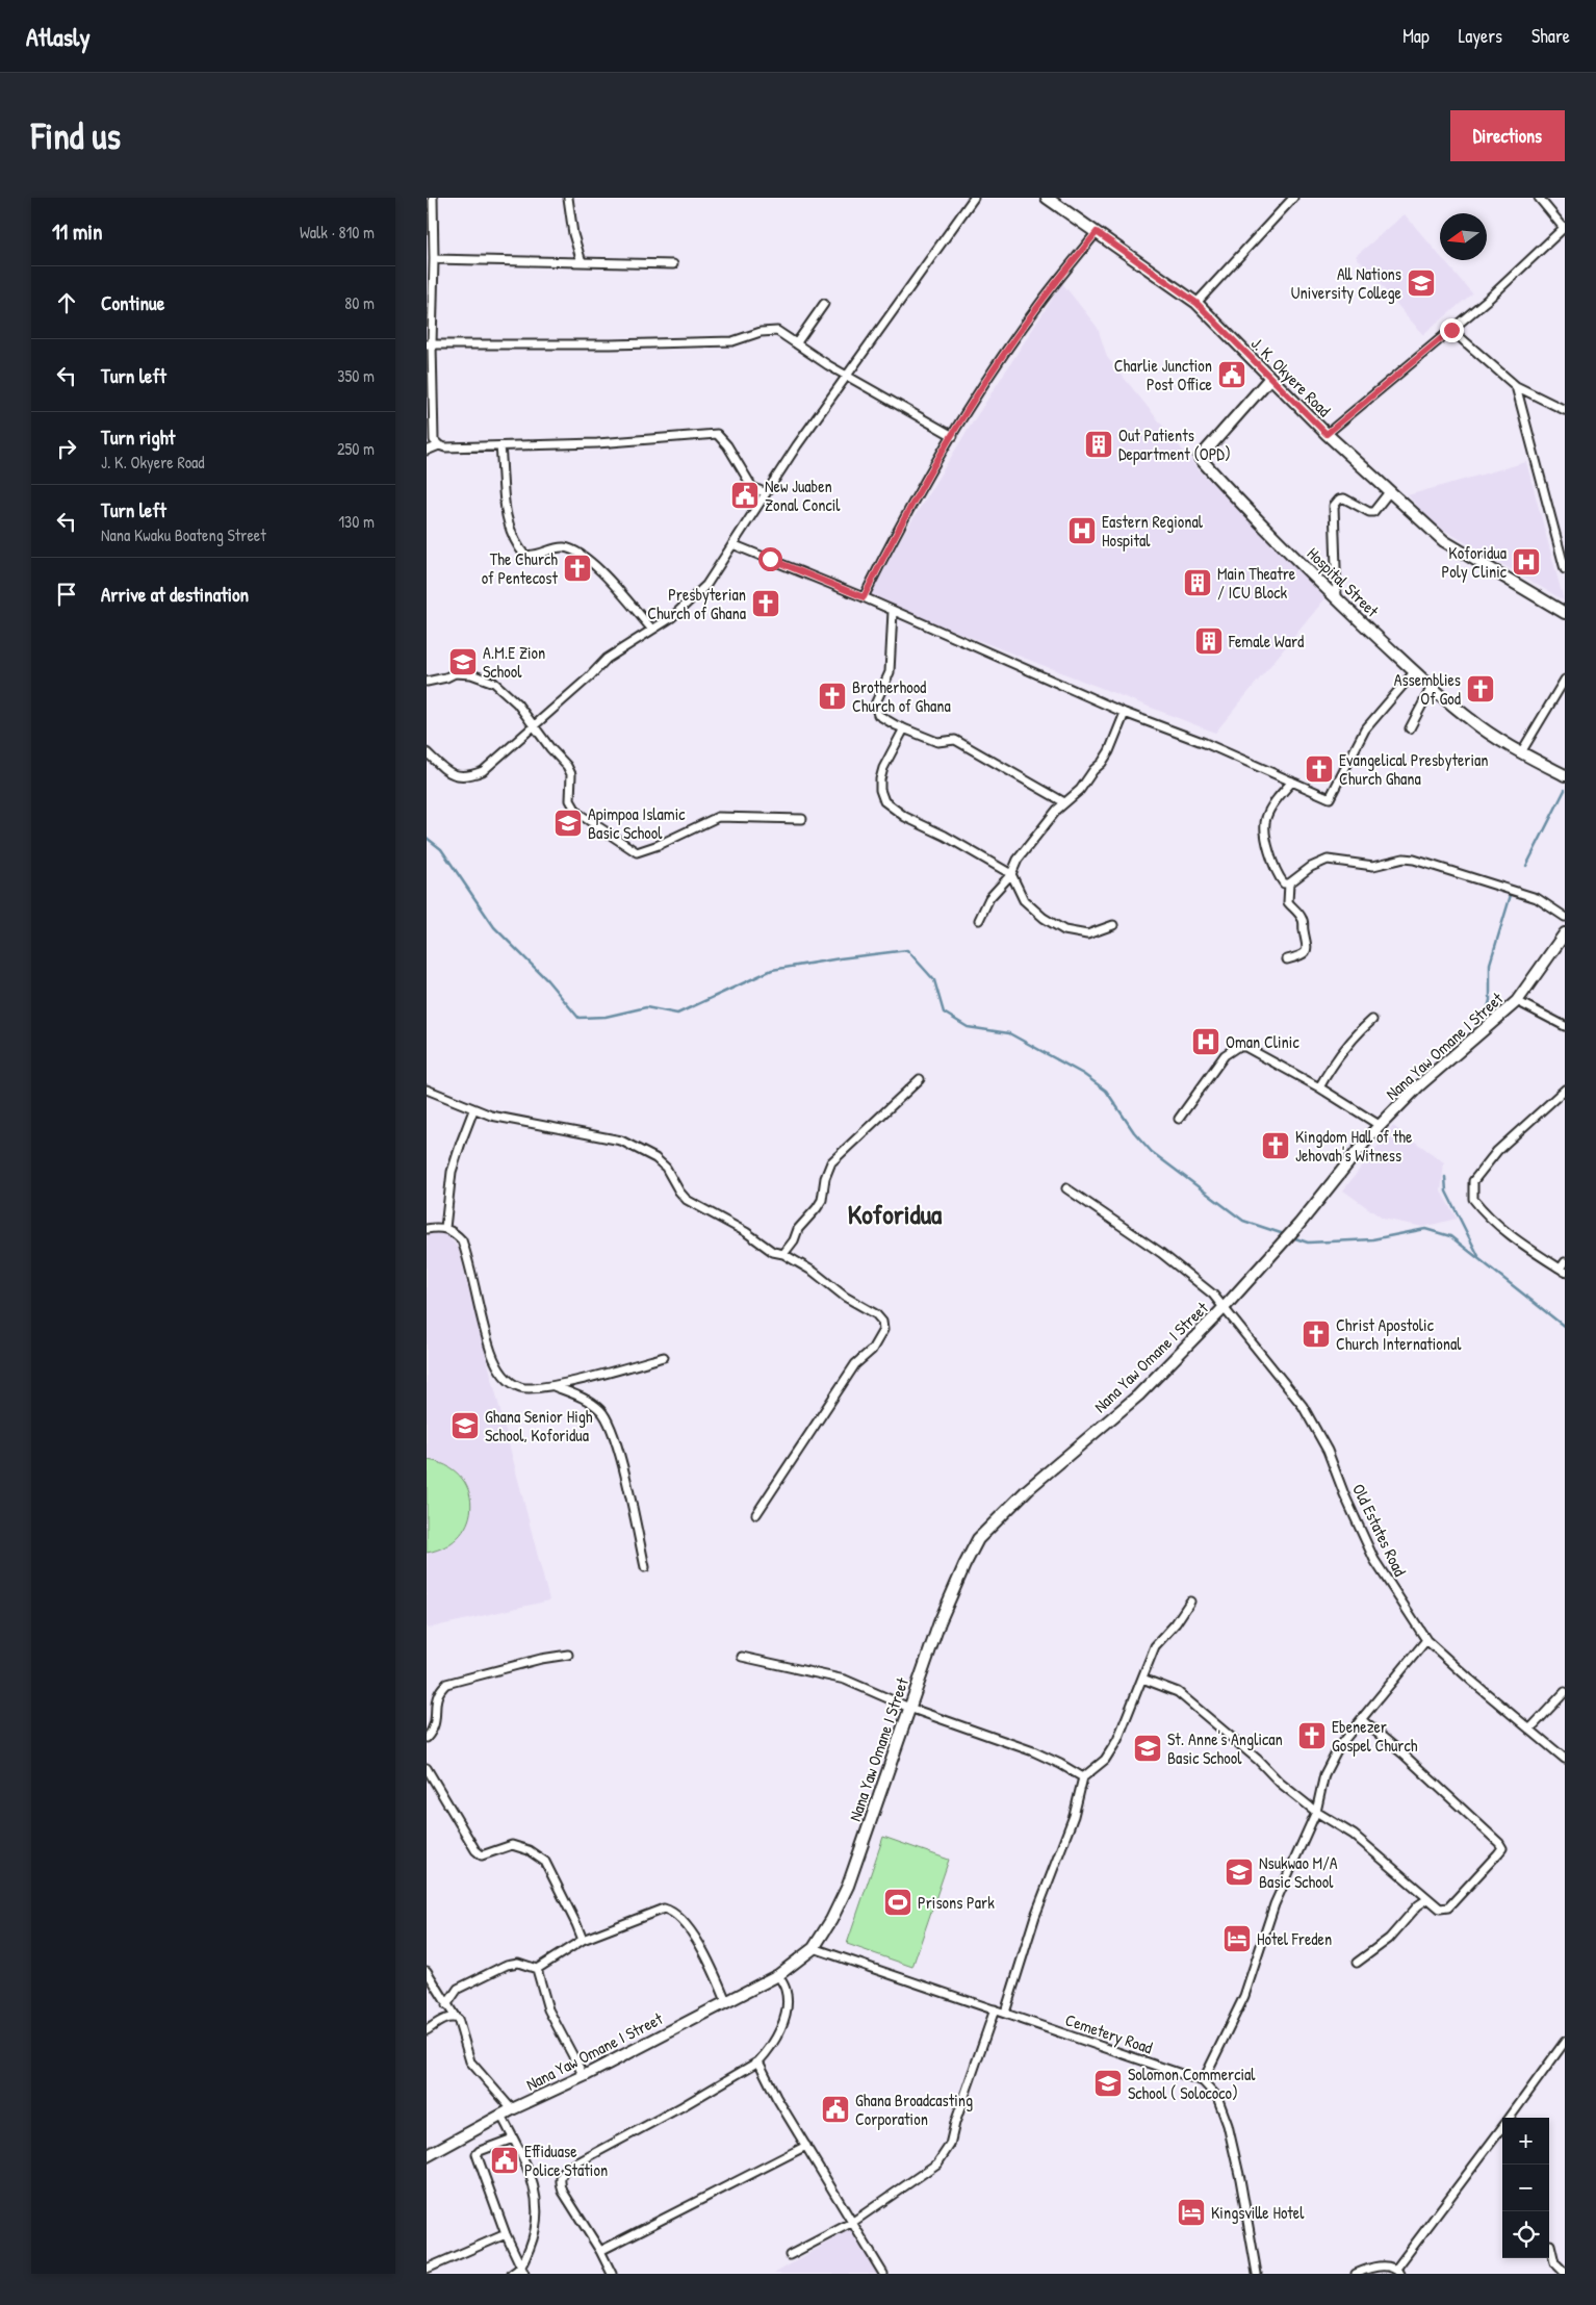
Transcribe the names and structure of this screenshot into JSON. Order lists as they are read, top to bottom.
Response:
{
  "streets": {
    "main road": ["J. K. Okyere Road", "Hospital Street", "Nana Yaw Omane I Street"],
    "street": ["Old Estates Road", "Cemetery Road"]
  },
  "crossings": [
    ["J. K. Okyere Road", "Hospital Street"],
    ["Nana Yaw Omane I Street", "Old Estates Road"],
    ["Nana Yaw Omane I Street", "Cemetery Road"]
  ],
  "districts": ["Koforidua"],
  "places": {
    "school or university": [
      "All Nations University College",
      "A.M.E Zion School",
      "Apimpoa Islamic Basic School",
      "Ghana Senior High School, Koforidua",
      "St. Anne's Anglican Basic School",
      "Nsukwao M/A Basic School",
      "Solomon Commercial School ( Solococo)"
    ],
    "public building": [
      "Charlie Junction Post Office",
      "New Juaben Zonal Concil",
      "Ghana Broadcasting Corporation",
      "Effiduase Police Station"
    ],
    "building": ["Out Patients Department (OPD)", "Main Theatre / ICU Block", "Female Ward"],
    "hospital": ["Eastern Regional Hospital", "Koforidua Poly Clinic", "Oman Clinic"],
    "church": [
      "The Church of Pentecost",
      "Presbyterian Church of Ghana",
      "Assemblies Of God",
      "Brotherhood Church of Ghana",
      "Evangelical Presbyterian Church Ghana",
      "Kingdom Hall of the Jehovah's Witness",
      "Christ Apostolic Church International",
      "Ebenezer Gospel Church"
    ],
    "sports": ["Prisons Park"],
    "hotel": ["Hotel Freden", "Kingsville Hotel"]
  },
  "north": "left",
  "page": {
    "header": "Atlasly",
    "nav": ["Map", "Layers", "Share"],
    "buttons": "Directions",
    "title": "Find us",
    "heading": ["11 min", "Walk · 810 m"],
    "list": [
      ["Continue", "80 m"],
      ["Turn left", "350 m"],
      ["Turn right", "J. K. Okyere Road", "250 m"],
      ["Turn left", "Nana Kwaku Boateng Street", "130 m"],
      "Arrive at destination"
    ],
    "map_buttons": ["+", "−"]
  }
}
